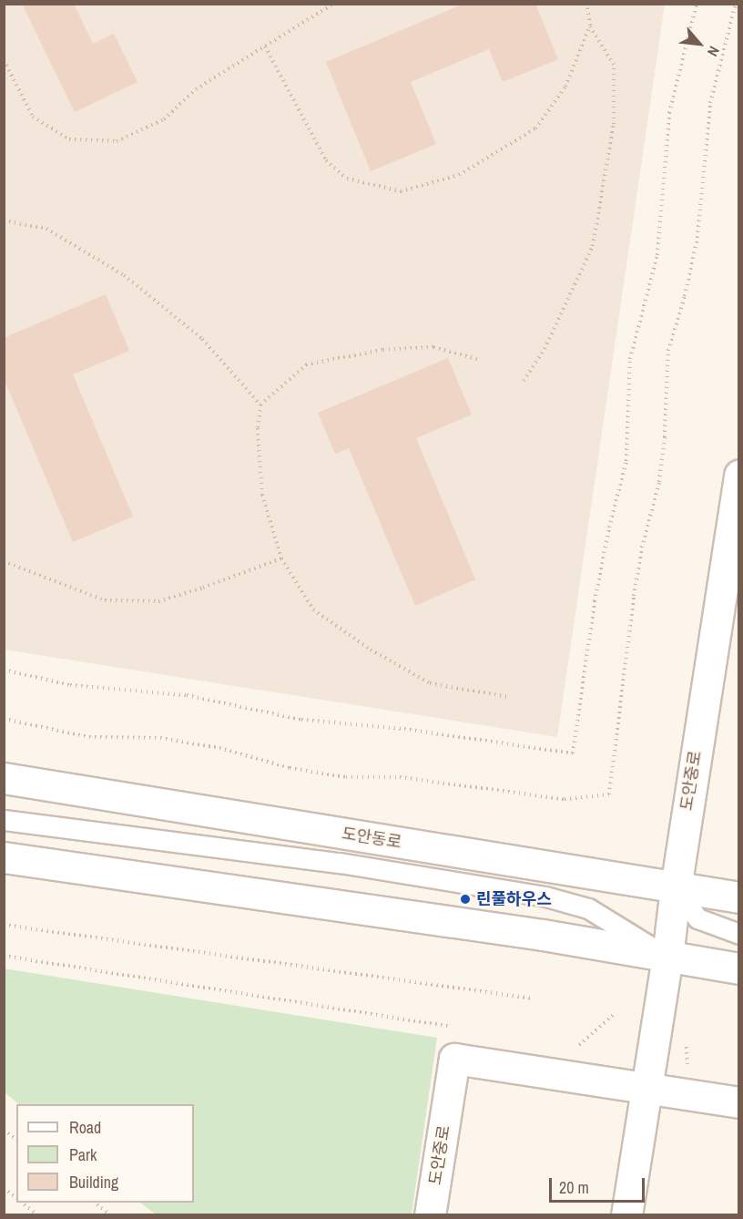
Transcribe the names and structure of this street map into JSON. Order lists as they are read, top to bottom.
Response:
{
  "streets": {
    "main road": ["도안중로", "도안동로"]
  },
  "crossings": [
    ["도안중로", "도안동로"]
  ],
  "places": ["린풀하우스"],
  "legend": ["Road", "Park", "Building"],
  "scale_bar": "20 m",
  "north": "bottom right"
}
